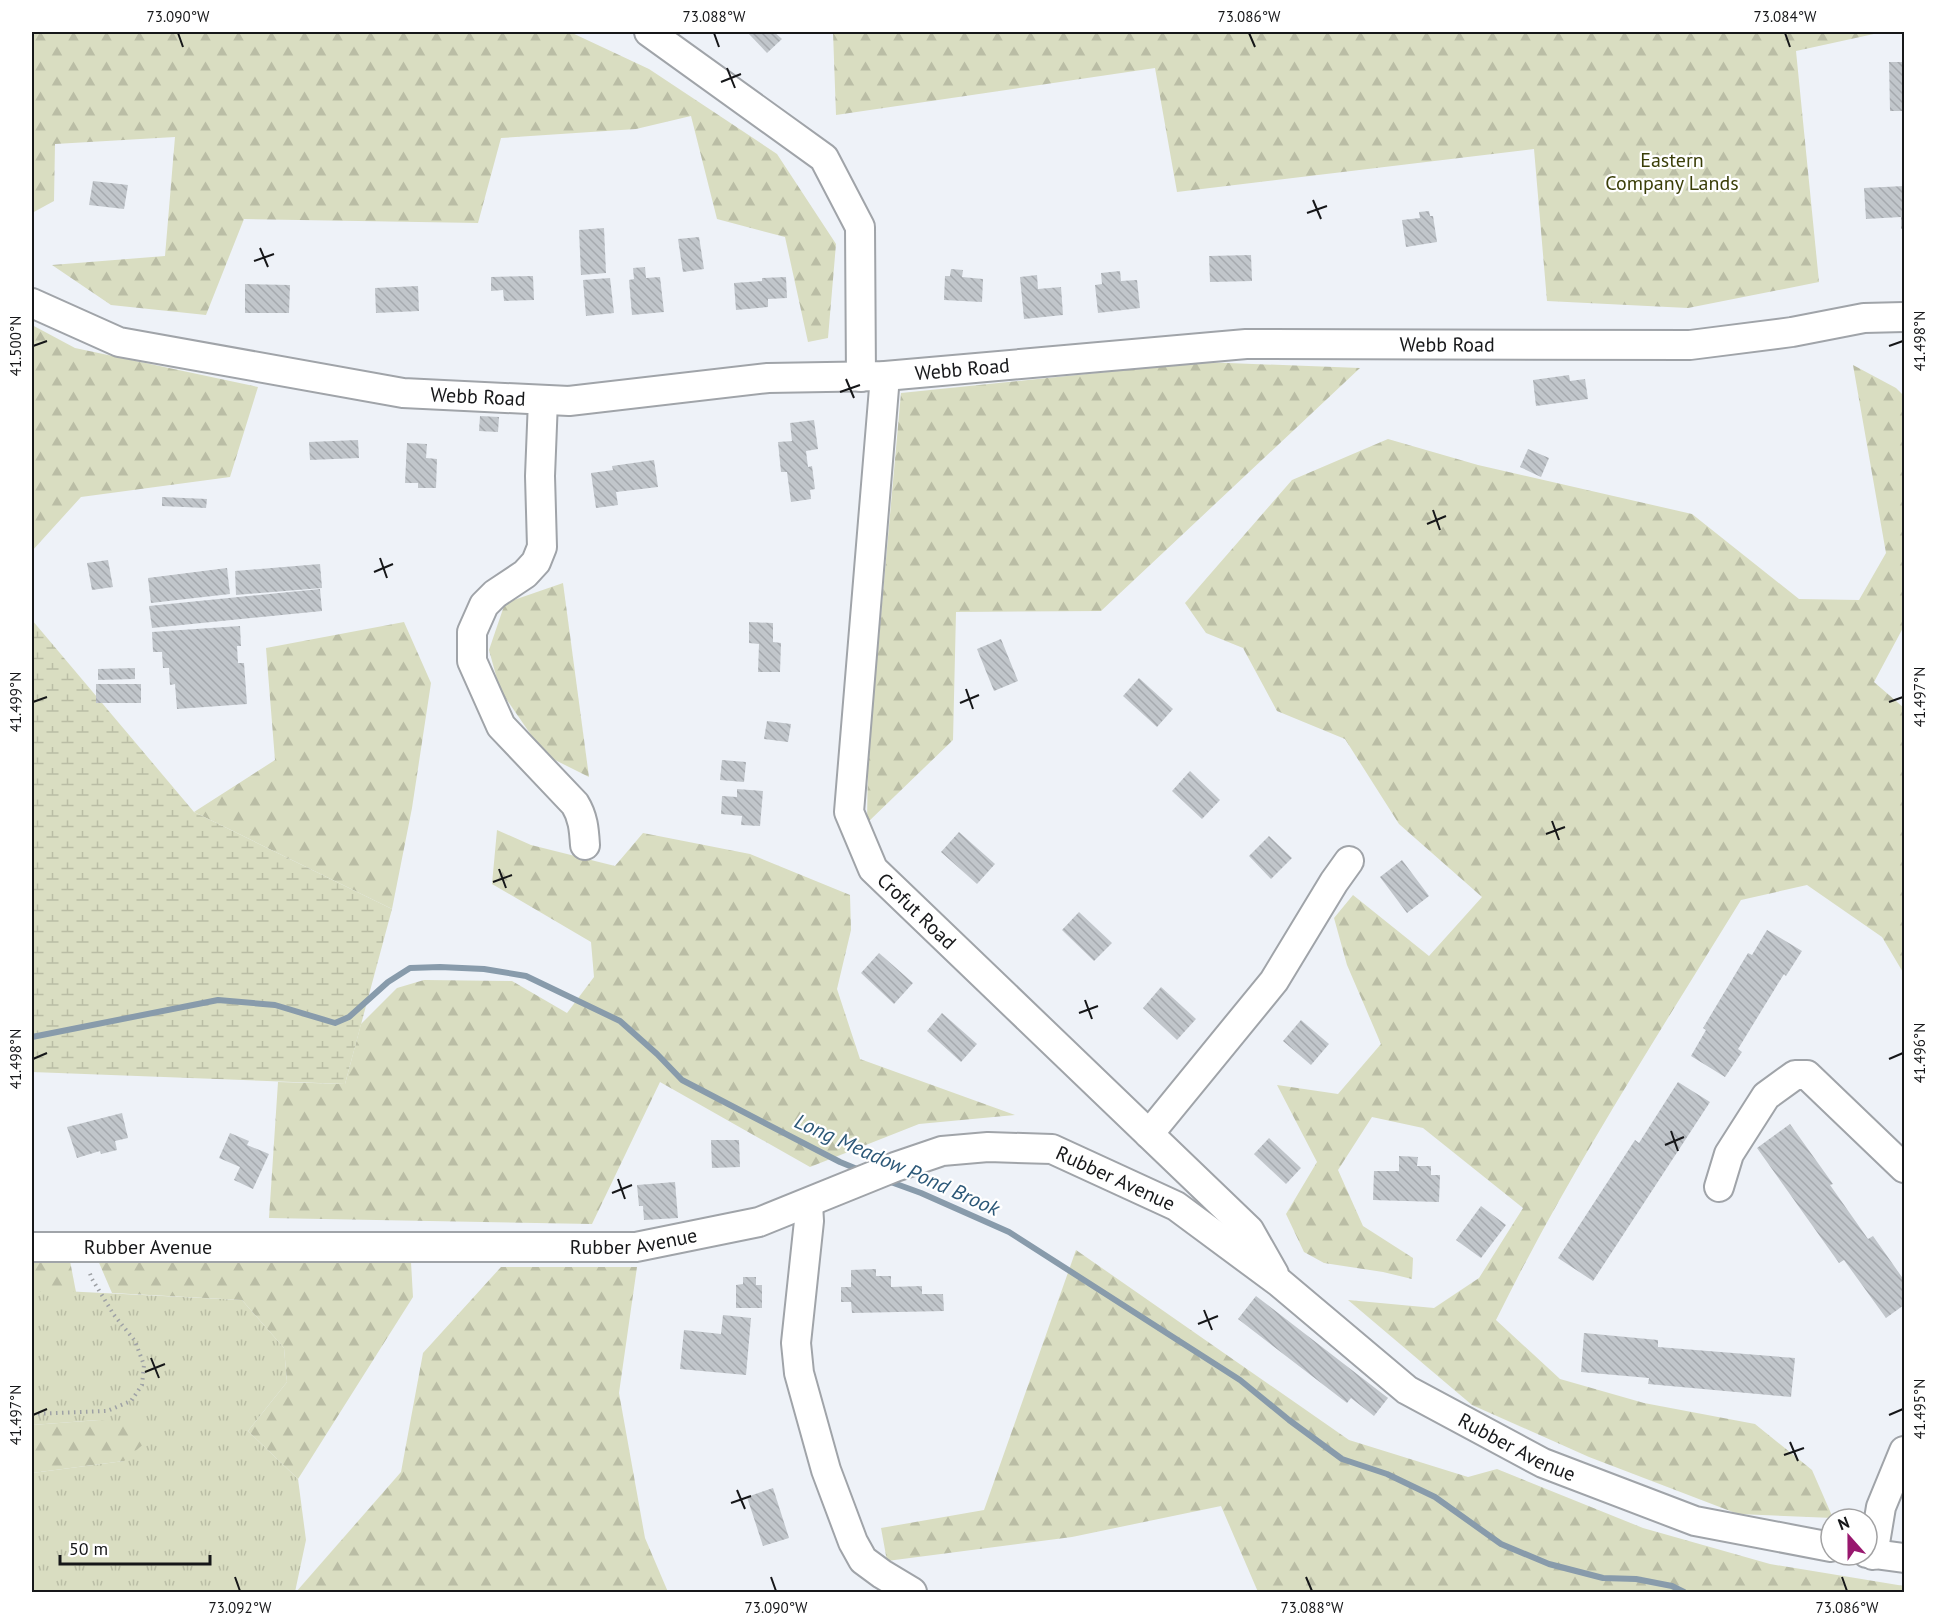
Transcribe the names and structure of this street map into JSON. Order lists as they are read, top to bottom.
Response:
{
  "streets": {
    "street": ["Webb Road", "Crofut Road", "Rubber Avenue"]
  },
  "crossings": [
    ["Webb Road", "Crofut Road"],
    ["Crofut Road", "Rubber Avenue"]
  ],
  "water": ["Long Meadow Pond Brook"],
  "parks": ["Eastern Company Lands"],
  "scale_bar": "50 m",
  "north": "top",
  "coordinates": [
    "73.090°W",
    "73.088°W",
    "73.086°W",
    "73.084°W",
    "41.498°N",
    "41.500°N",
    "41.497°N",
    "41.499°N",
    "41.496°N",
    "41.495°N",
    "73.092°W"
  ]
}
